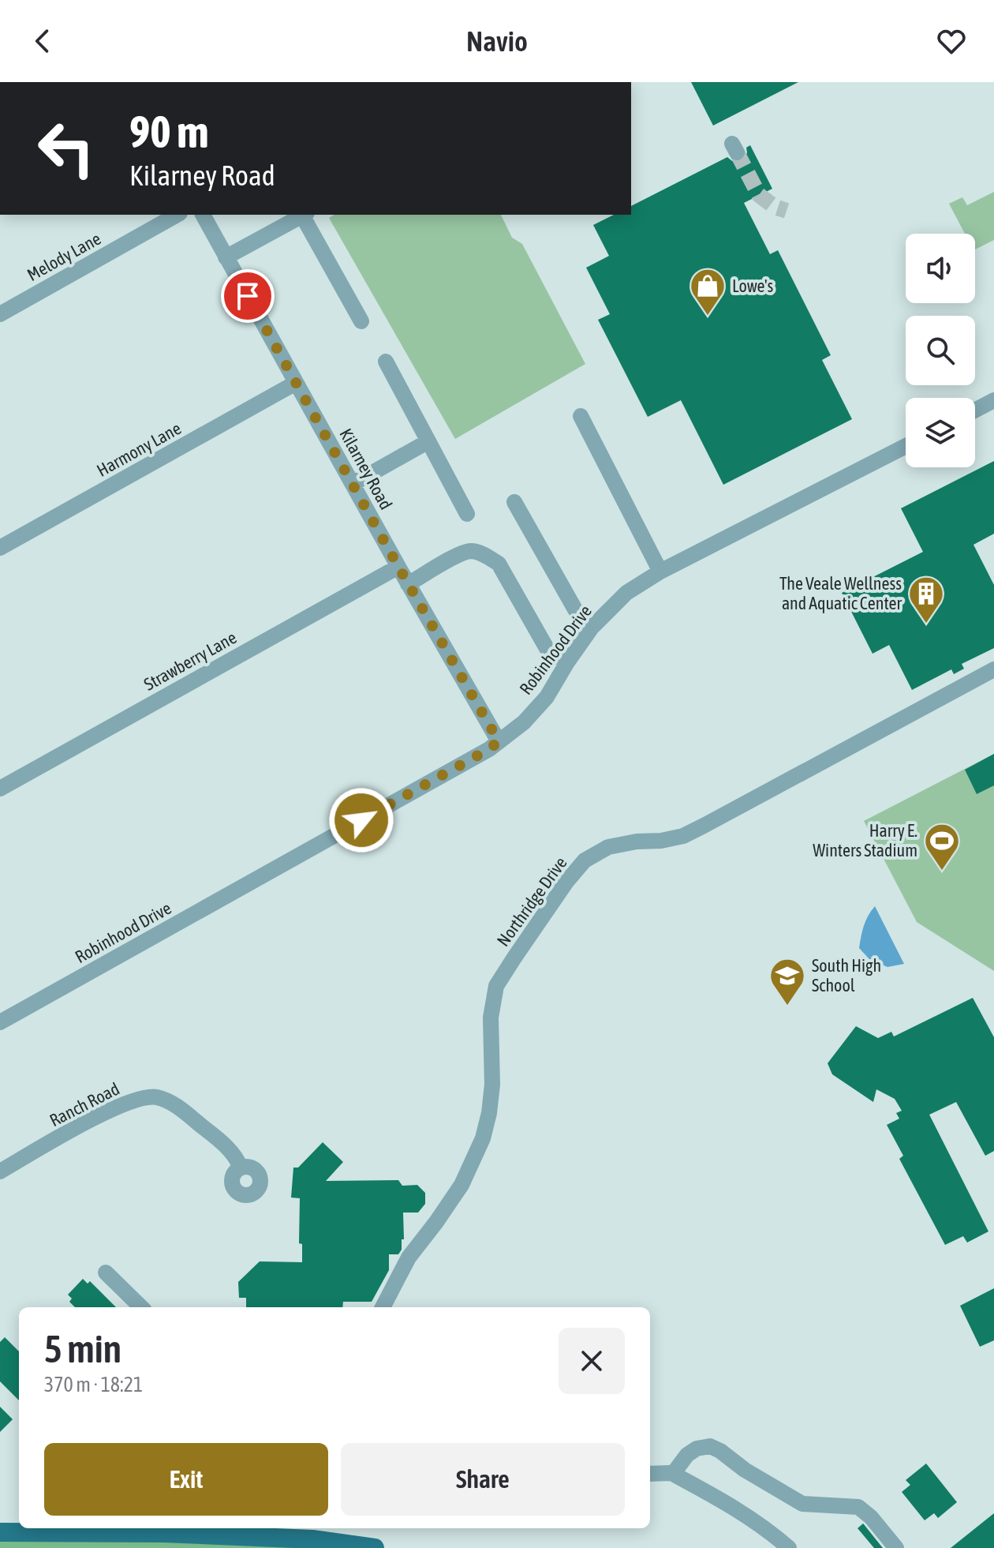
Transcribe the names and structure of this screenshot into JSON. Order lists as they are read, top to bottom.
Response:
{
  "streets": {
    "street": [
      "Melody Lane",
      "Harmony Lane",
      "Kilarney Road",
      "Robinhood Drive",
      "Strawberry Lane",
      "Northridge Drive",
      "Ranch Road"
    ]
  },
  "crossings": [
    ["Harmony Lane", "Kilarney Road"],
    ["Kilarney Road", "Robinhood Drive"],
    ["Kilarney Road", "Strawberry Lane"]
  ],
  "places": {
    "shop": ["Lowe's"],
    "building": ["The Veale Wellness and Aquatic Center"],
    "sports": ["Harry E. Winters Stadium"],
    "school or university": ["South High School"]
  },
  "page": {
    "header": "Navio",
    "turn": ["90 m", "Kilarney Road"],
    "heading": ["5 min", "370 m · 18:21"],
    "buttons": ["Exit", "Share"]
  }
}
